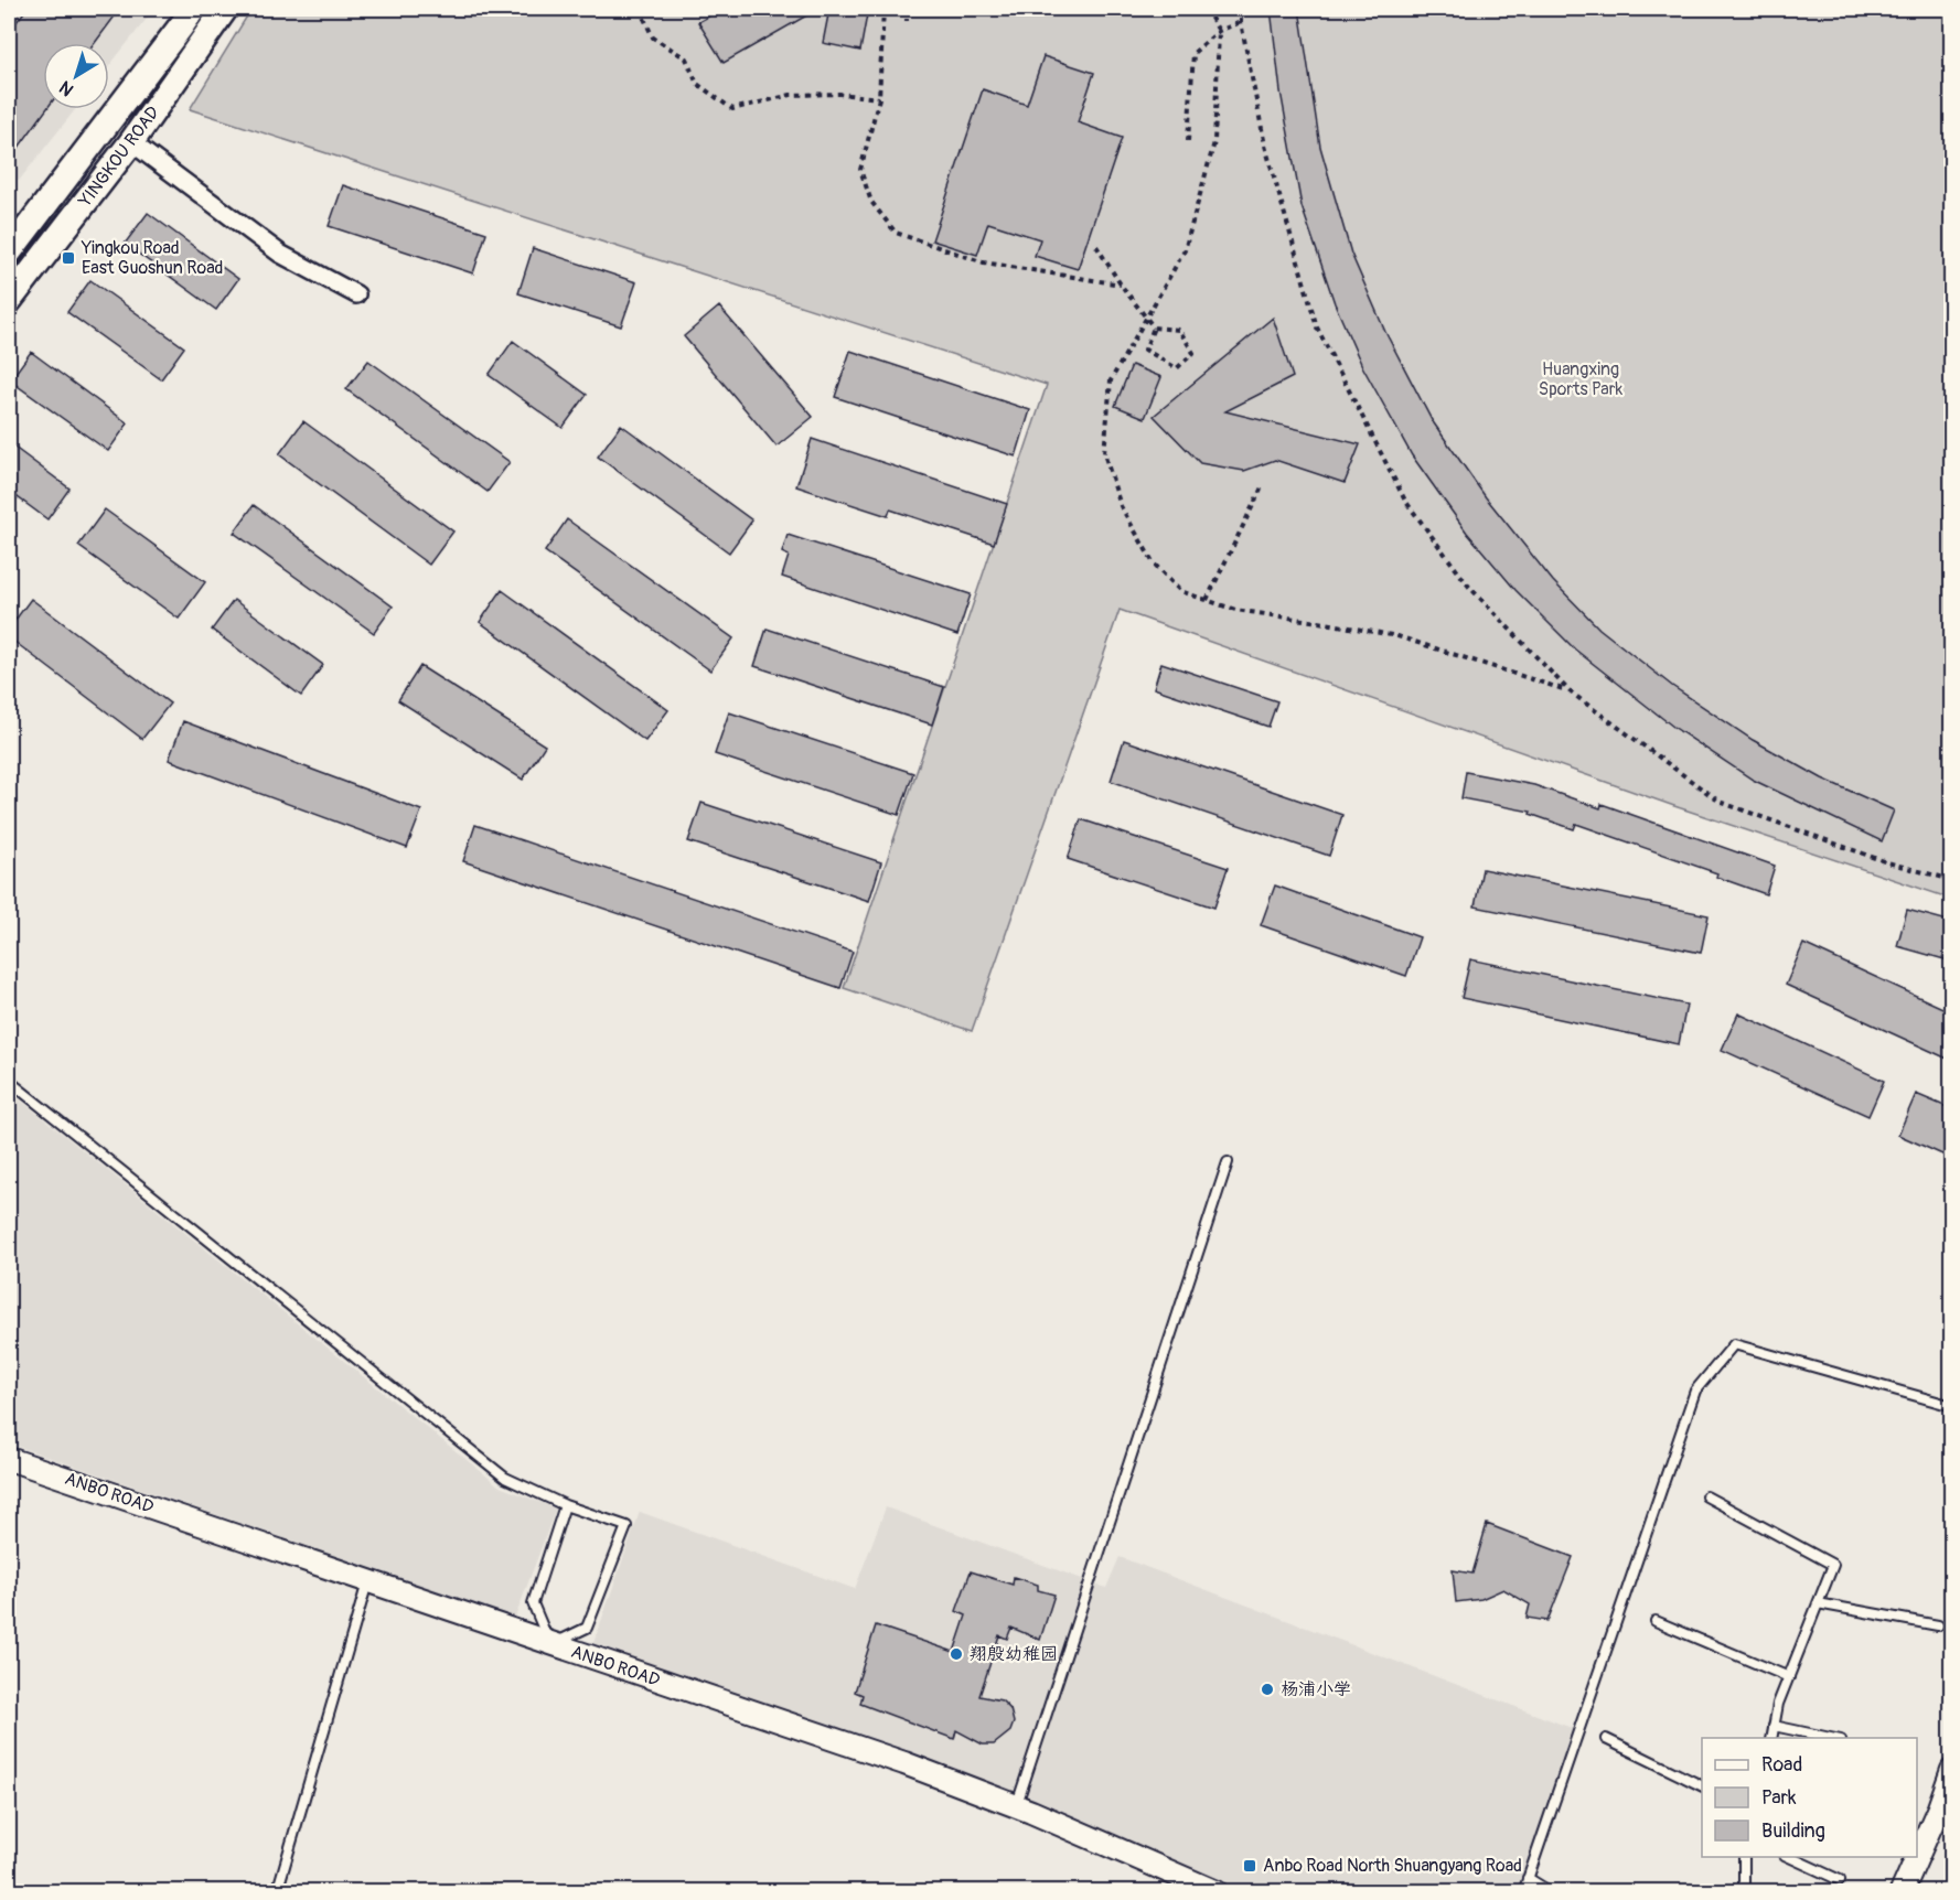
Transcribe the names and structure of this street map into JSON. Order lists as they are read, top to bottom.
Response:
{
  "streets": {
    "main road": ["YINGKOU ROAD"],
    "street": ["ANBO ROAD"]
  },
  "parks": ["Huangxing Sports Park"],
  "places": {
    "transit": ["Yingkou Road East Guoshun Road", "Anbo Road North Shuangyang Road"],
    "other": ["翔殷幼稚园", "杨浦小学"]
  },
  "legend": ["Road", "Park", "Building"],
  "north": "bottom left"
}
